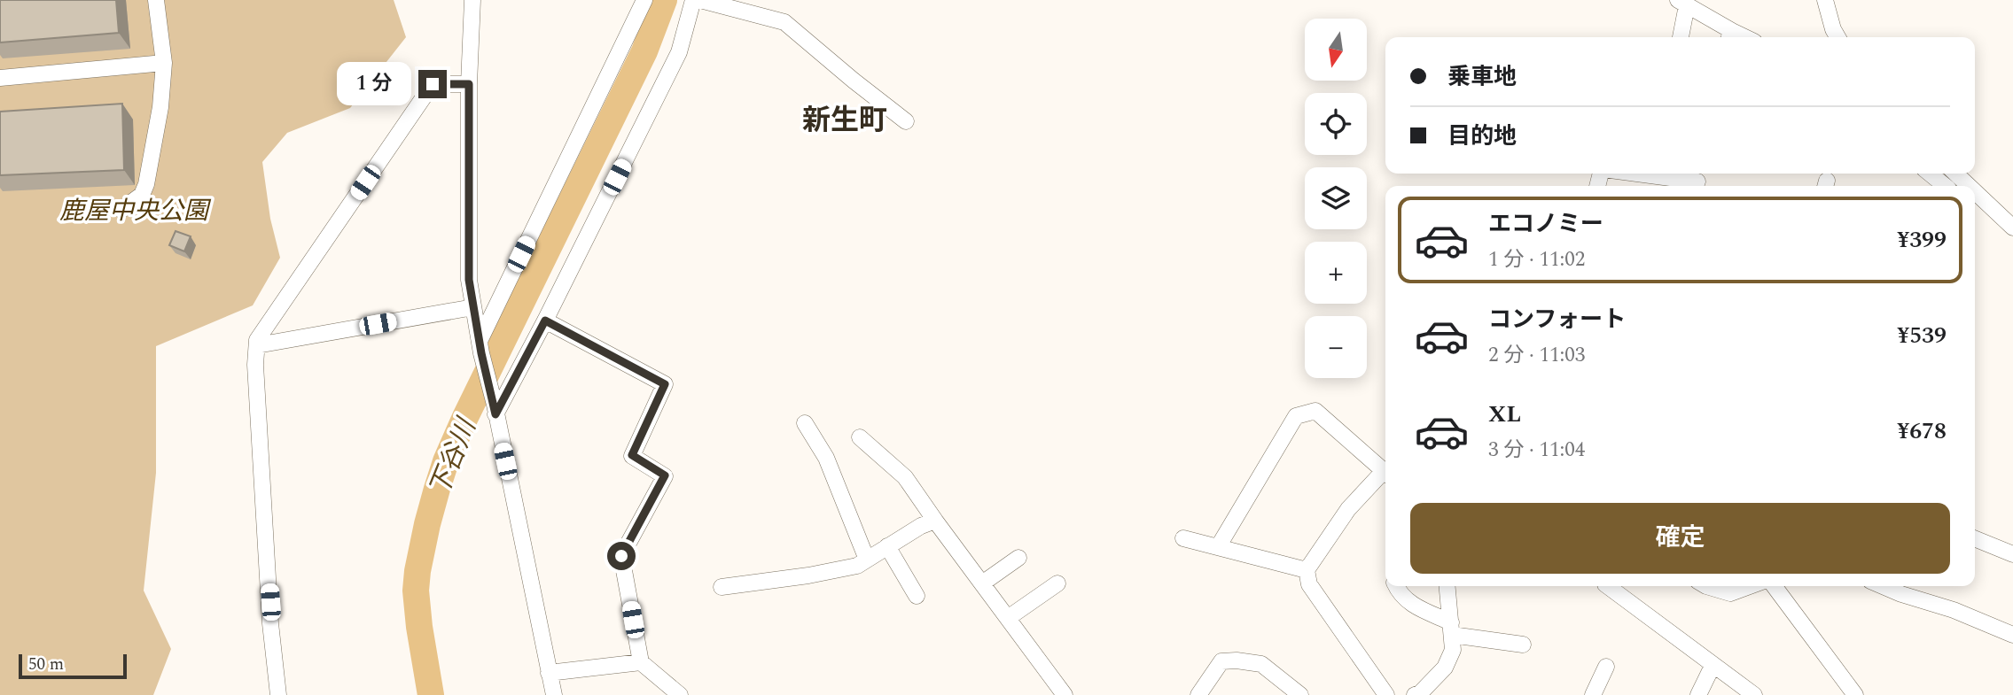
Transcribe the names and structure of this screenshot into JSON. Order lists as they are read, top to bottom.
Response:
{
  "districts": ["新生町"],
  "water": ["下谷川"],
  "parks": ["鹿屋中央公園"],
  "scale_bar": "50 m",
  "north": "bottom",
  "page": {
    "map_buttons": ["+", "−"],
    "banner": ["乗車地", "目的地"],
    "bubble": "1 分",
    "list": [
      {
        "name": "エコノミー",
        "note": "1 分 · 11:02",
        "value": "¥399"
      },
      {
        "name": "コンフォート",
        "note": "2 分 · 11:03",
        "value": "¥539"
      },
      {
        "name": "XL",
        "note": "3 分 · 11:04",
        "value": "¥678"
      }
    ],
    "buttons": "確定",
    "scale": "50 m"
  }
}
